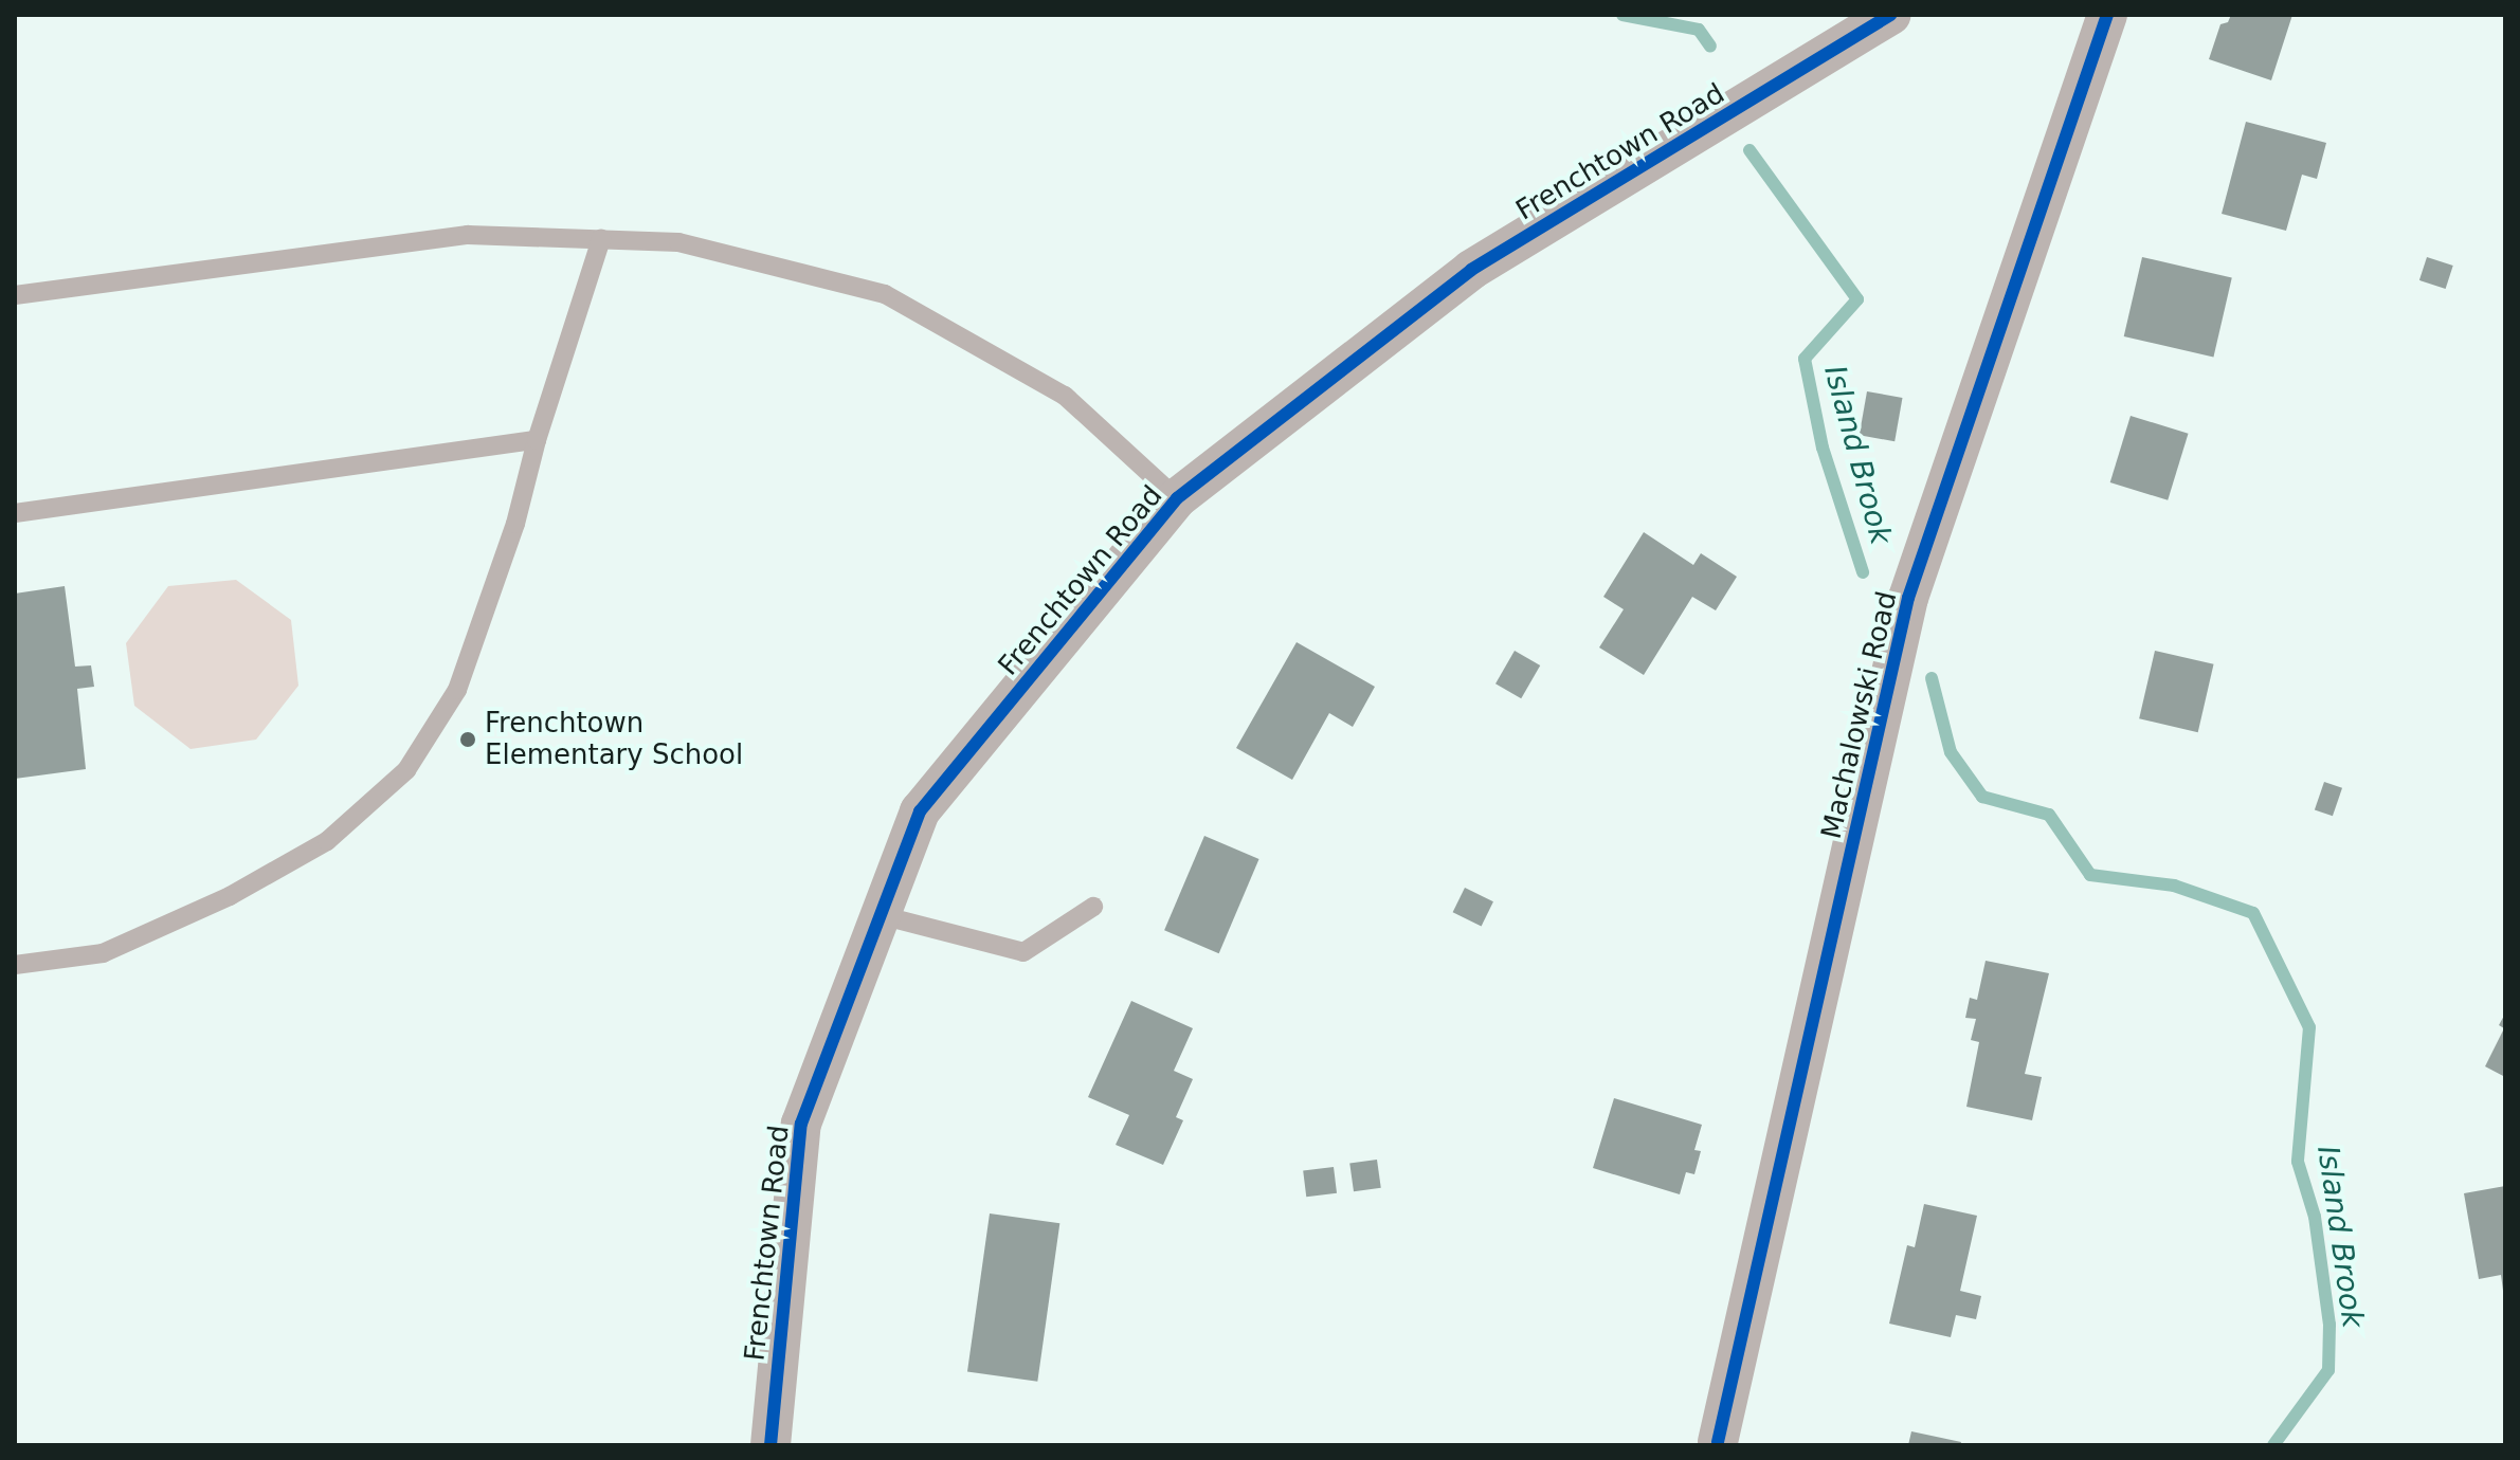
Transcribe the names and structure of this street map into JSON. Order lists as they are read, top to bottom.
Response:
{
  "streets": {
    "street": ["Frenchtown Road", "Machalowski Road"]
  },
  "water": ["Island Brook"],
  "places": ["Frenchtown Elementary School"]
}
